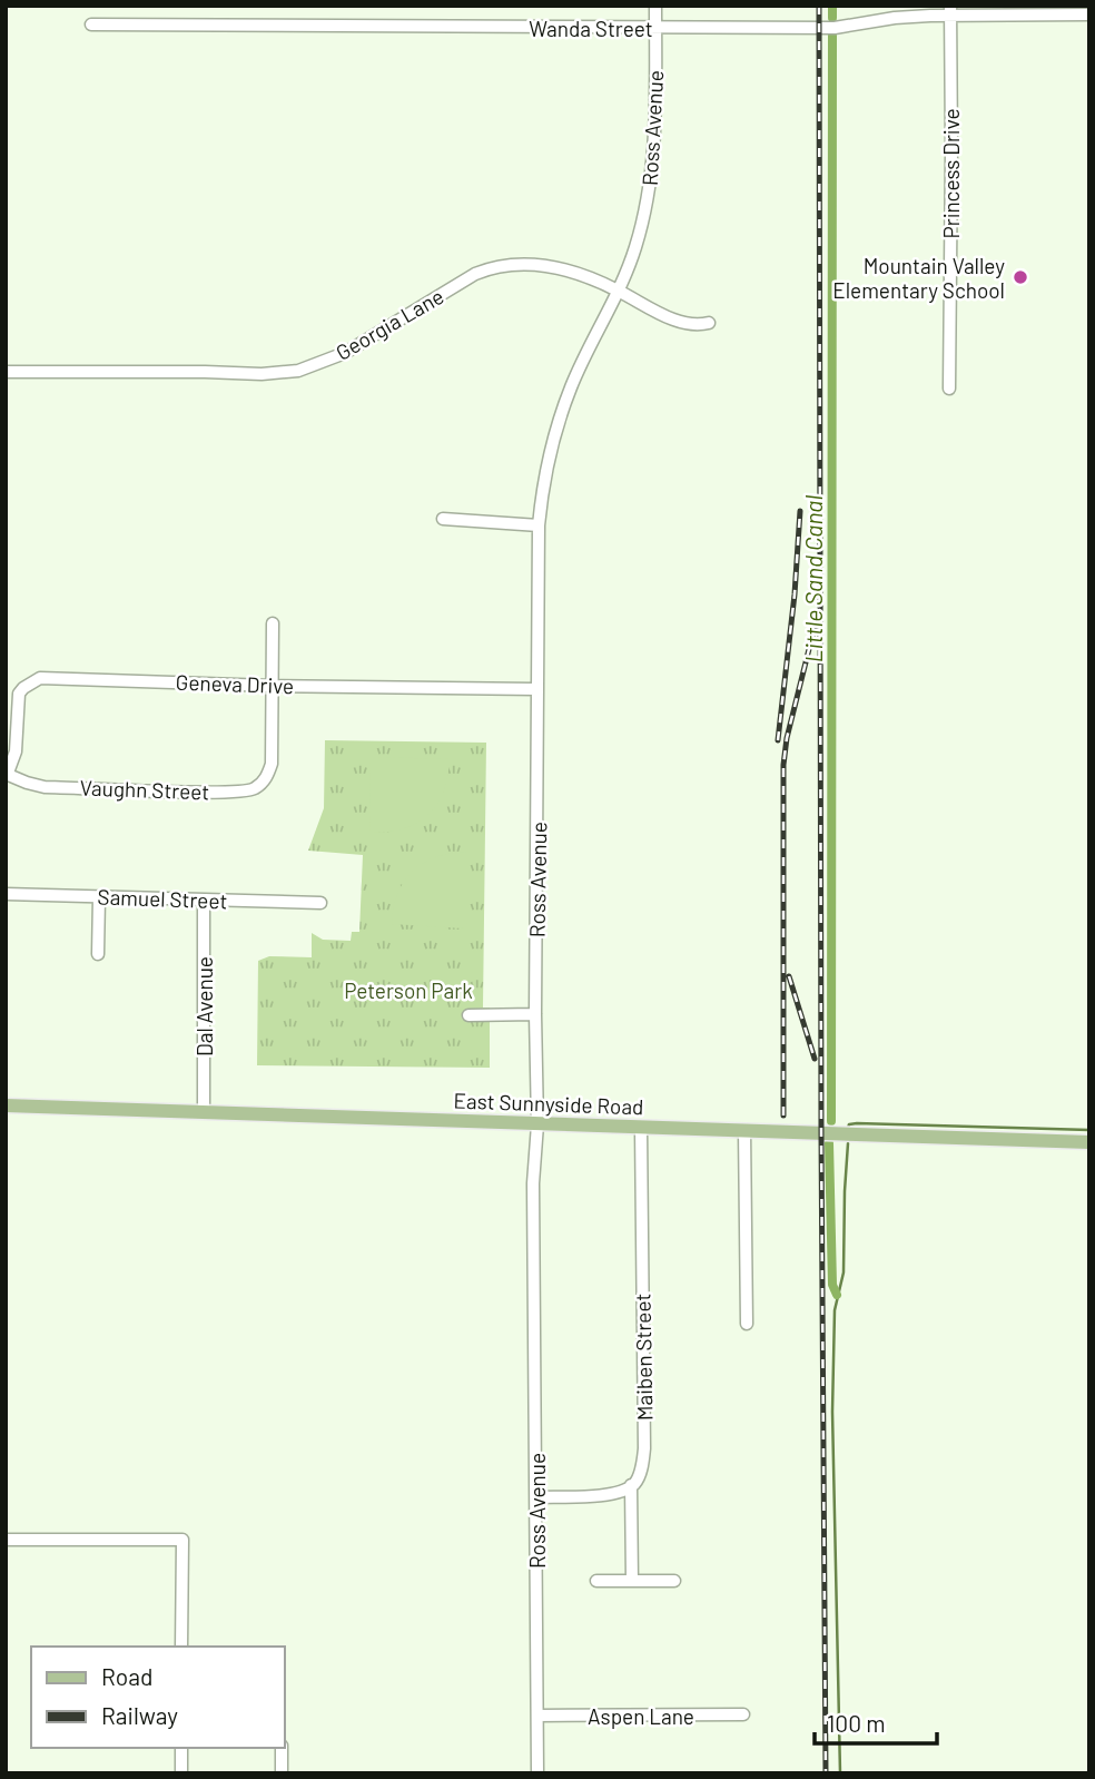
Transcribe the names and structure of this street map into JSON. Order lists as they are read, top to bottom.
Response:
{
  "streets": {
    "main road": ["East Sunnyside Road"],
    "street": [
      "Wanda Street",
      "Ross Avenue",
      "Princess Drive",
      "Georgia Lane",
      "Geneva Drive",
      "Vaughn Street",
      "Samuel Street",
      "Dal Avenue",
      "Maiben Street",
      "Aspen Lane"
    ]
  },
  "crossings": [
    ["Wanda Street", "Ross Avenue"],
    ["Wanda Street", "Princess Drive"],
    ["Ross Avenue", "Georgia Lane"],
    ["Ross Avenue", "Geneva Drive"],
    ["Ross Avenue", "East Sunnyside Road"],
    ["Ross Avenue", "Aspen Lane"],
    ["Geneva Drive", "Vaughn Street"],
    ["Samuel Street", "Dal Avenue"],
    ["Dal Avenue", "East Sunnyside Road"],
    ["East Sunnyside Road", "Maiben Street"]
  ],
  "water": ["Little Sand Canal"],
  "parks": ["Peterson Park"],
  "places": ["Mountain Valley Elementary School"],
  "legend": ["Road", "Railway"],
  "scale_bar": "100 m"
}
